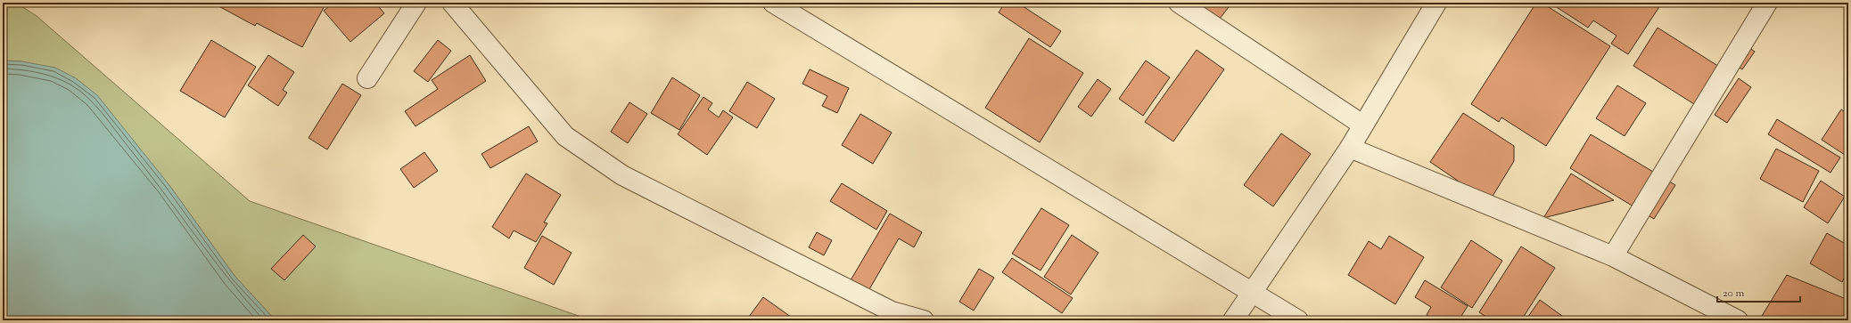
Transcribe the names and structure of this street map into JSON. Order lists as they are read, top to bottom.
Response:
{
  "scale_bar": "20 m"
}
